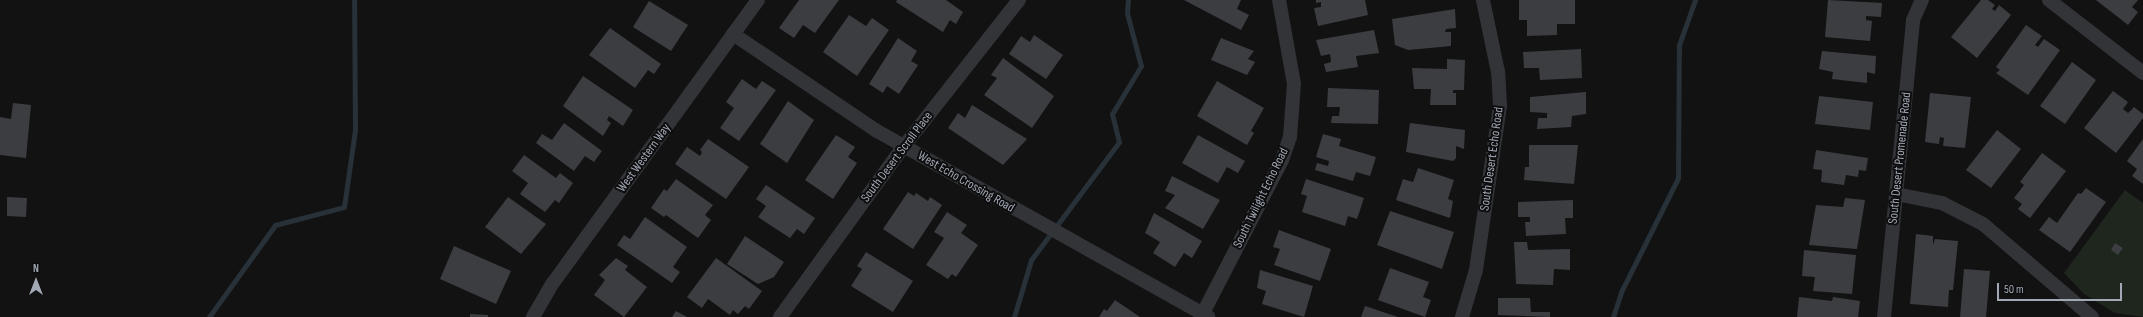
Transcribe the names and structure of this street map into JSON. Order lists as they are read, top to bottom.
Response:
{
  "streets": {
    "street": [
      "South Desert Scroll Place",
      "West Western Way",
      "South Desert Promenade Road",
      "South Desert Echo Road",
      "West Echo Crossing Road",
      "South Twilight Echo Road"
    ]
  },
  "crossings": [
    ["South Desert Scroll Place", "West Echo Crossing Road"],
    ["West Western Way", "West Echo Crossing Road"],
    ["West Echo Crossing Road", "South Twilight Echo Road"]
  ],
  "scale_bar": "50 m",
  "north": "top"
}
